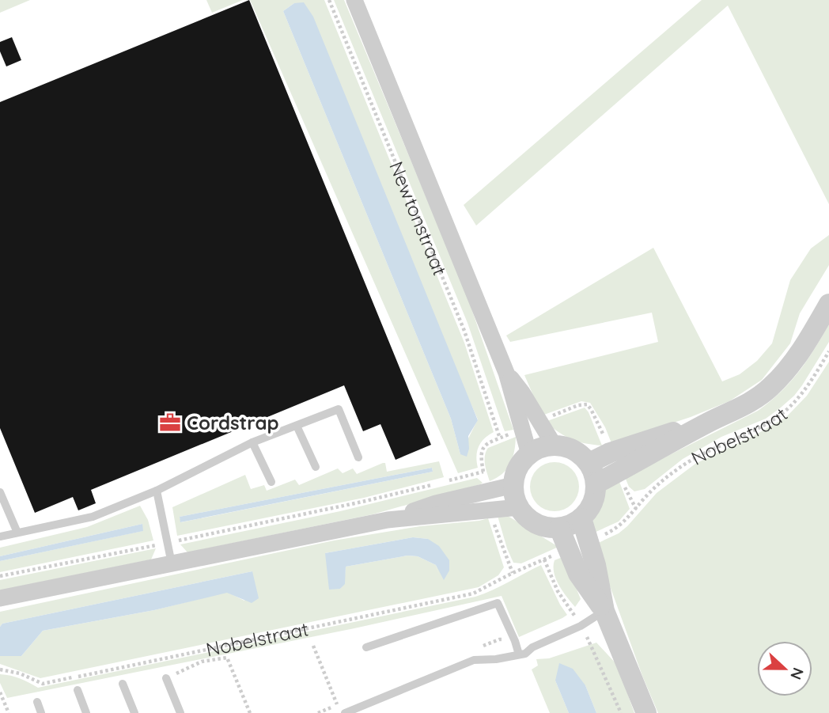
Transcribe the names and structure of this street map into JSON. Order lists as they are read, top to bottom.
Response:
{
  "streets": {
    "street": ["Newtonstraat", "Nobelstraat"]
  },
  "crossings": [
    ["Newtonstraat", "Nobelstraat"]
  ],
  "places": {
    "office": ["Cordstrap"]
  },
  "north": "right"
}
